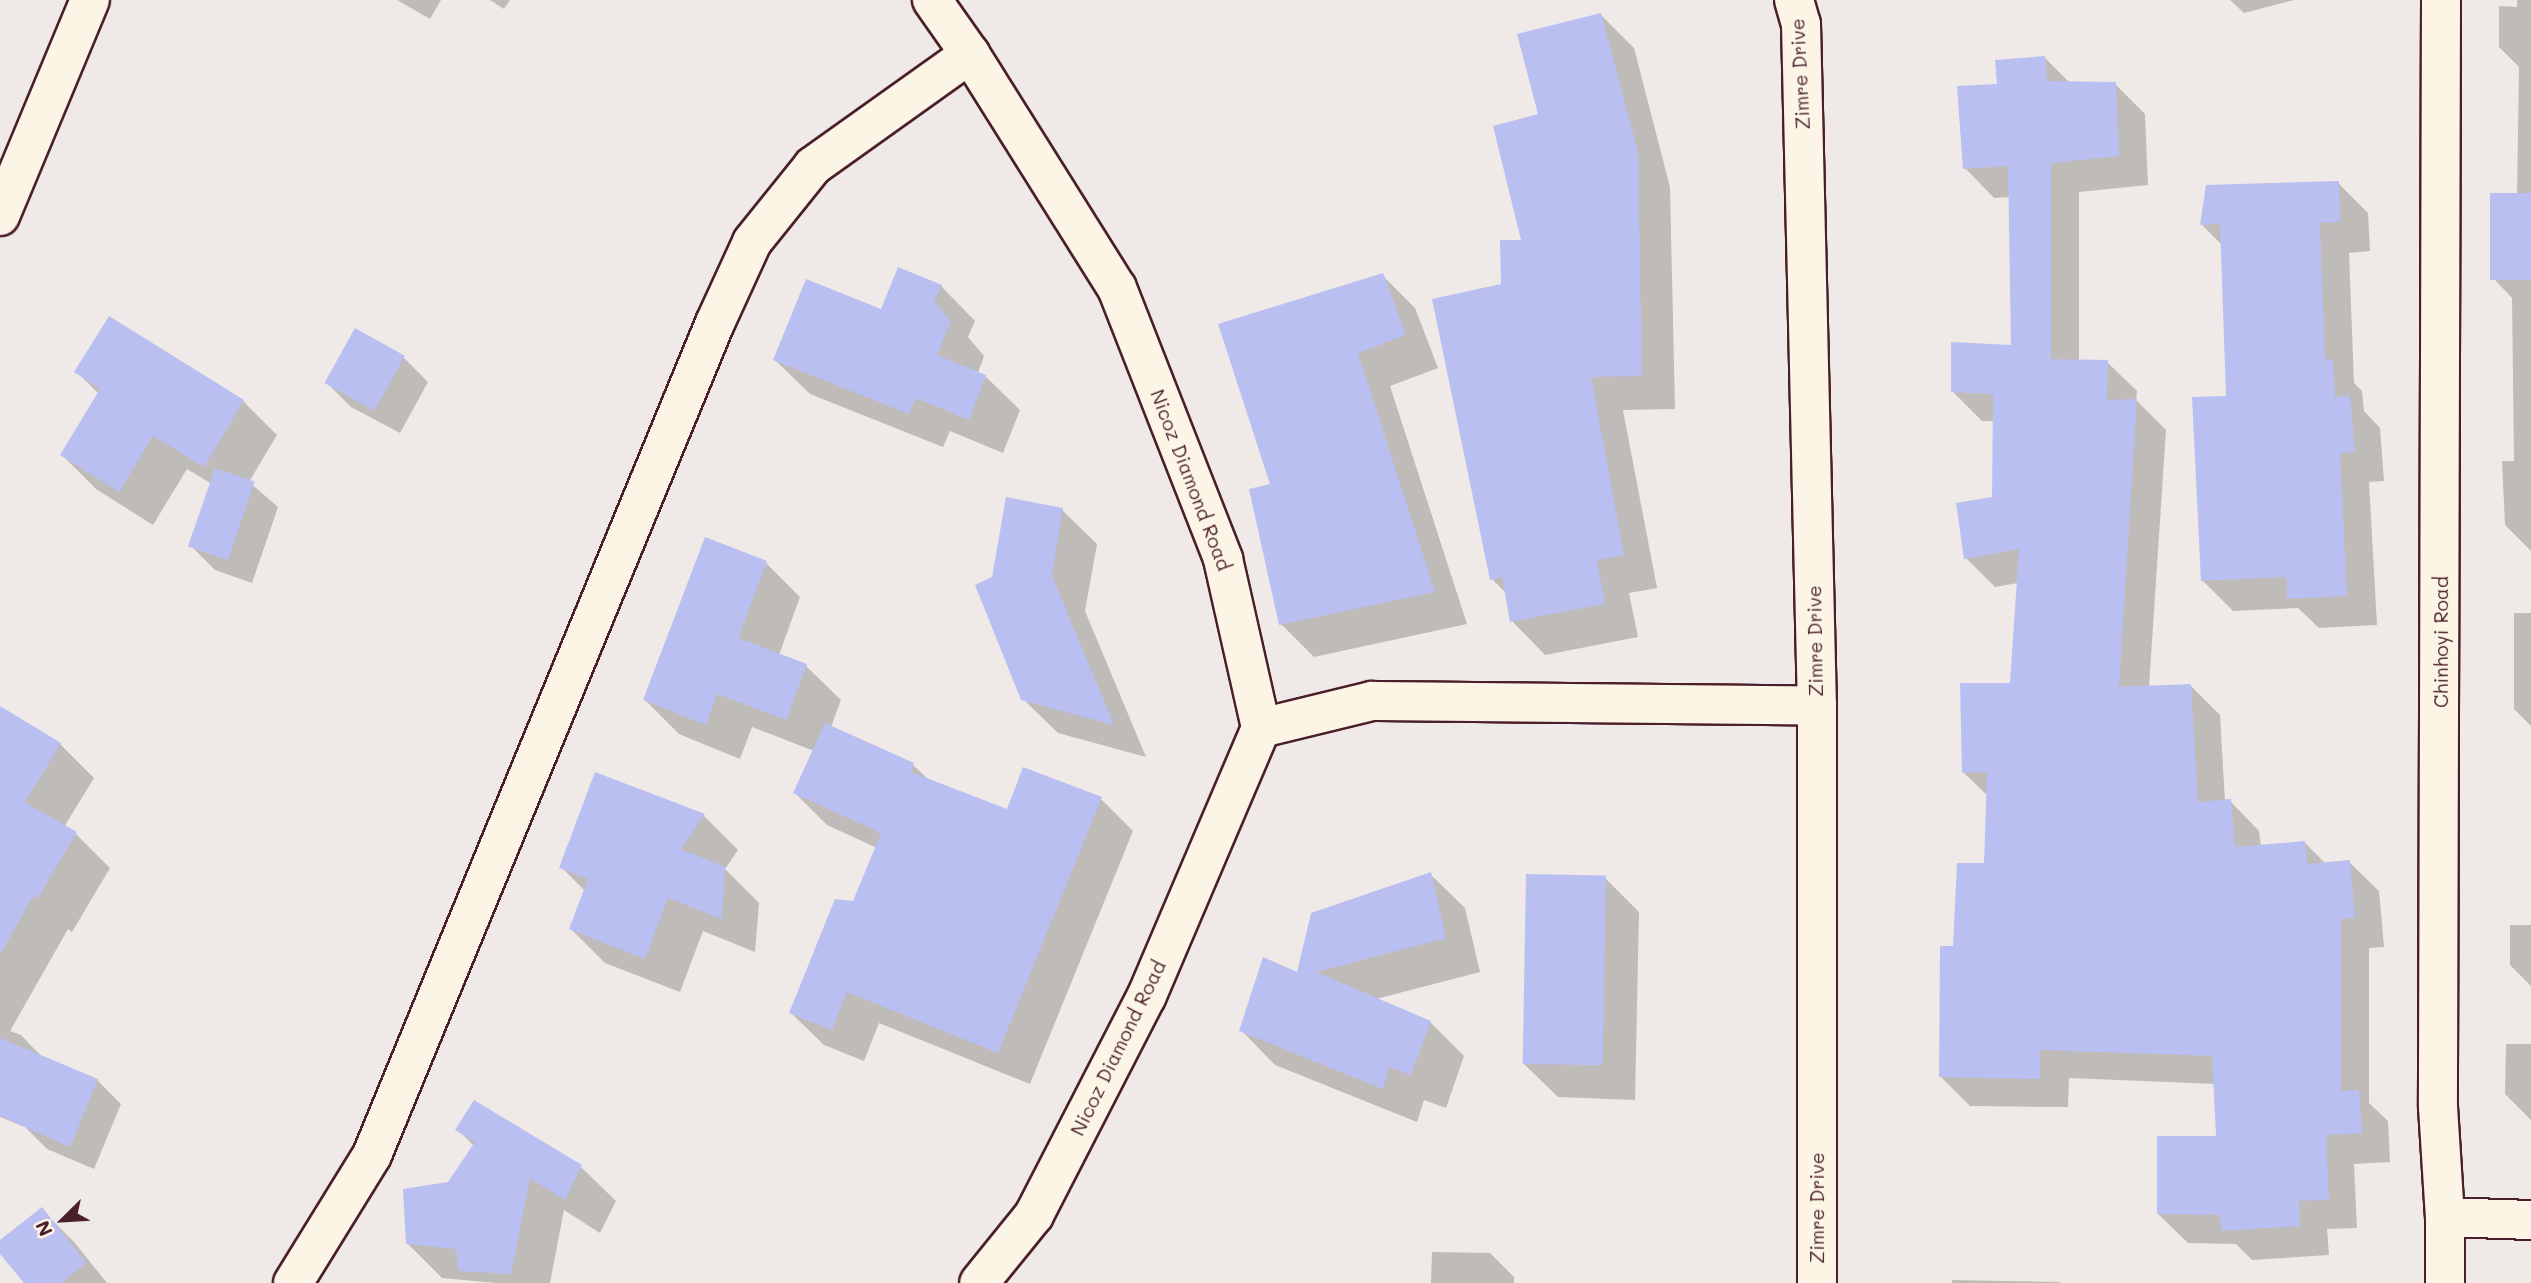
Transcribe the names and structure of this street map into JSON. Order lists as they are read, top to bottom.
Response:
{
  "streets": {
    "street": ["Zimre Drive", "Nicoz Diamond Road", "Chinhoyi Road"]
  },
  "north": "bottom left"
}
